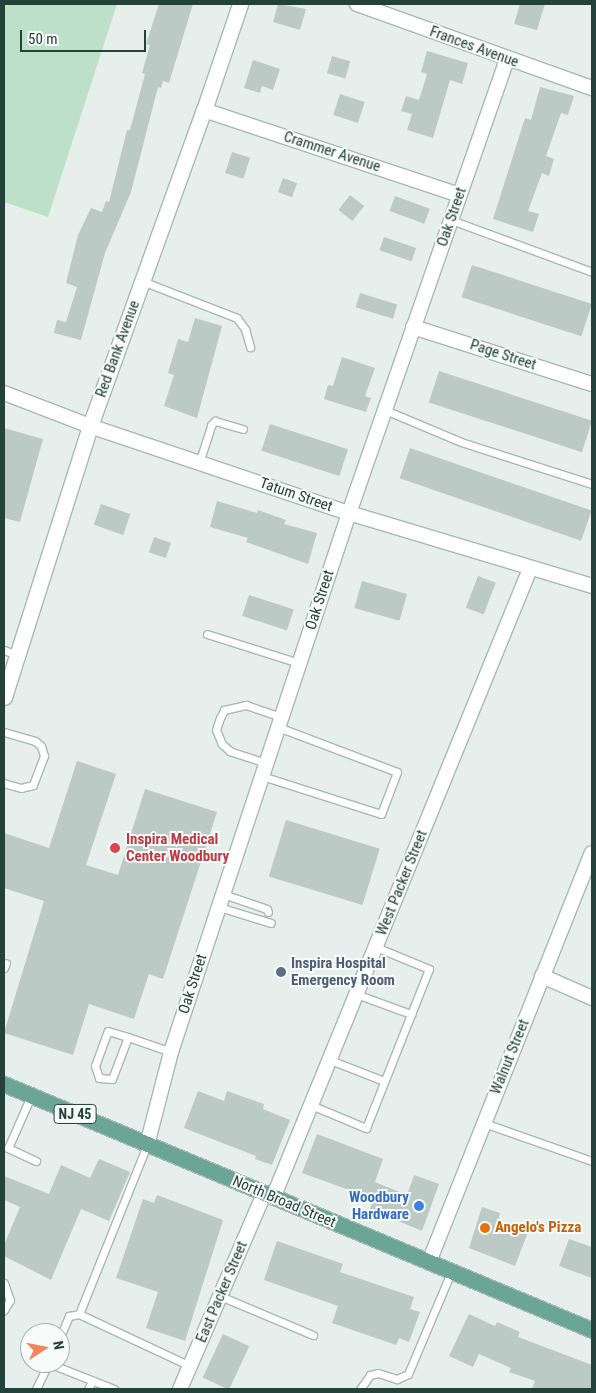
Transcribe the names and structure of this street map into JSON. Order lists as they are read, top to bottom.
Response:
{
  "streets": {
    "main road": ["NJ 45", "North Broad Street"],
    "street": [
      "Frances Avenue",
      "Crammer Avenue",
      "Oak Street",
      "Red Bank Avenue",
      "Page Street",
      "Tatum Street",
      "West Packer Street",
      "Walnut Street",
      "East Packer Street"
    ]
  },
  "crossings": [
    ["Frances Avenue", "Oak Street"],
    ["Crammer Avenue", "Oak Street"],
    ["Crammer Avenue", "Red Bank Avenue"],
    ["Oak Street", "Page Street"],
    ["Oak Street", "Tatum Street"],
    ["Oak Street", "North Broad Street"],
    ["Red Bank Avenue", "Tatum Street"],
    ["Tatum Street", "West Packer Street"],
    ["West Packer Street", "North Broad Street"],
    ["West Packer Street", "East Packer Street"],
    ["Walnut Street", "North Broad Street"],
    ["North Broad Street", "East Packer Street"]
  ],
  "places": [
    "Inspira Medical Center Woodbury",
    "Inspira Hospital Emergency Room",
    "Woodbury Hardware",
    "Angelo's Pizza"
  ],
  "scale_bar": "50 m",
  "north": "right"
}
